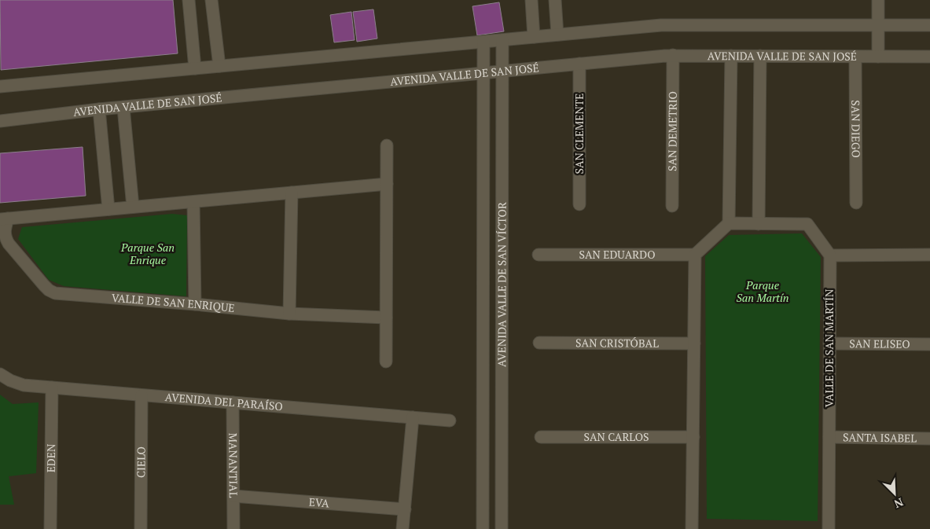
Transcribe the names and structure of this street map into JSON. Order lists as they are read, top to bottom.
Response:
{
  "streets": {
    "street": [
      "AVENIDA VALLE DE SAN JOSÉ",
      "SAN DIEGO",
      "SAN DEMETRIO",
      "SAN CLEMENTE",
      "SAN EDUARDO",
      "AVENIDA VALLE DE SAN VÍCTOR",
      "VALLE DE SAN ENRIQUE",
      "SAN CRISTÓBAL",
      "SAN ELISEO",
      "VALLE DE SAN MARTÍN",
      "AVENIDA DEL PARAÍSO",
      "SAN CARLOS",
      "SANTA ISABEL",
      "EDEN",
      "CIELO",
      "MANANTIAL",
      "EVA"
    ]
  },
  "crossings": [
    ["AVENIDA VALLE DE SAN JOSÉ", "SAN DIEGO"],
    ["AVENIDA VALLE DE SAN JOSÉ", "SAN DEMETRIO"],
    ["AVENIDA VALLE DE SAN JOSÉ", "SAN CLEMENTE"],
    ["AVENIDA VALLE DE SAN JOSÉ", "AVENIDA VALLE DE SAN VÍCTOR"],
    ["SAN ELISEO", "VALLE DE SAN MARTÍN"],
    ["VALLE DE SAN MARTÍN", "SANTA ISABEL"],
    ["AVENIDA DEL PARAÍSO", "EDEN"],
    ["AVENIDA DEL PARAÍSO", "CIELO"],
    ["AVENIDA DEL PARAÍSO", "MANANTIAL"],
    ["MANANTIAL", "EVA"]
  ],
  "parks": ["Parque San Enrique", "Parque San Martín"],
  "north": "bottom right"
}
